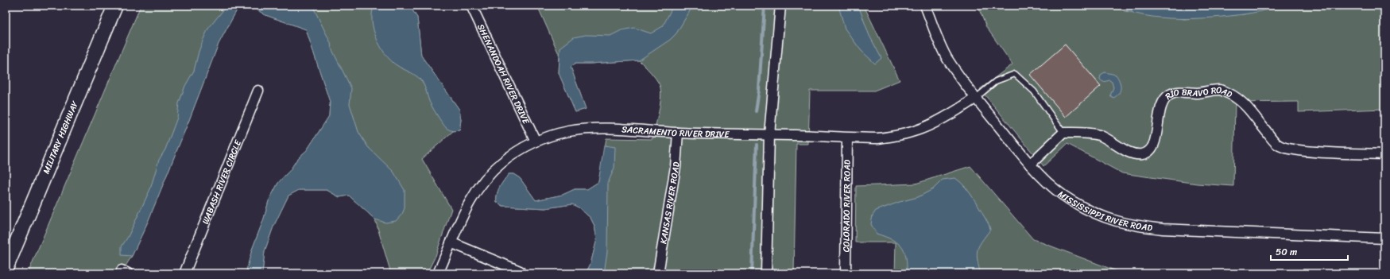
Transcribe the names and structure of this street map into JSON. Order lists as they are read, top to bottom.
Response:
{
  "streets": {
    "main road": ["MILITARY HIGHWAY"],
    "street": [
      "SHENANDOAH RIVER DRIVE",
      "RÍO BRAVO ROAD",
      "SACRAMENTO RIVER DRIVE",
      "WABASH RIVER CIRCLE",
      "KANSAS RIVER ROAD",
      "COLORADO RIVER ROAD",
      "MISSISSIPPI RIVER ROAD"
    ]
  },
  "crossings": [
    ["SHENANDOAH RIVER DRIVE", "SACRAMENTO RIVER DRIVE"],
    ["SACRAMENTO RIVER DRIVE", "KANSAS RIVER ROAD"],
    ["SACRAMENTO RIVER DRIVE", "COLORADO RIVER ROAD"],
    ["SACRAMENTO RIVER DRIVE", "MISSISSIPPI RIVER ROAD"]
  ],
  "scale_bar": "50 m"
}
